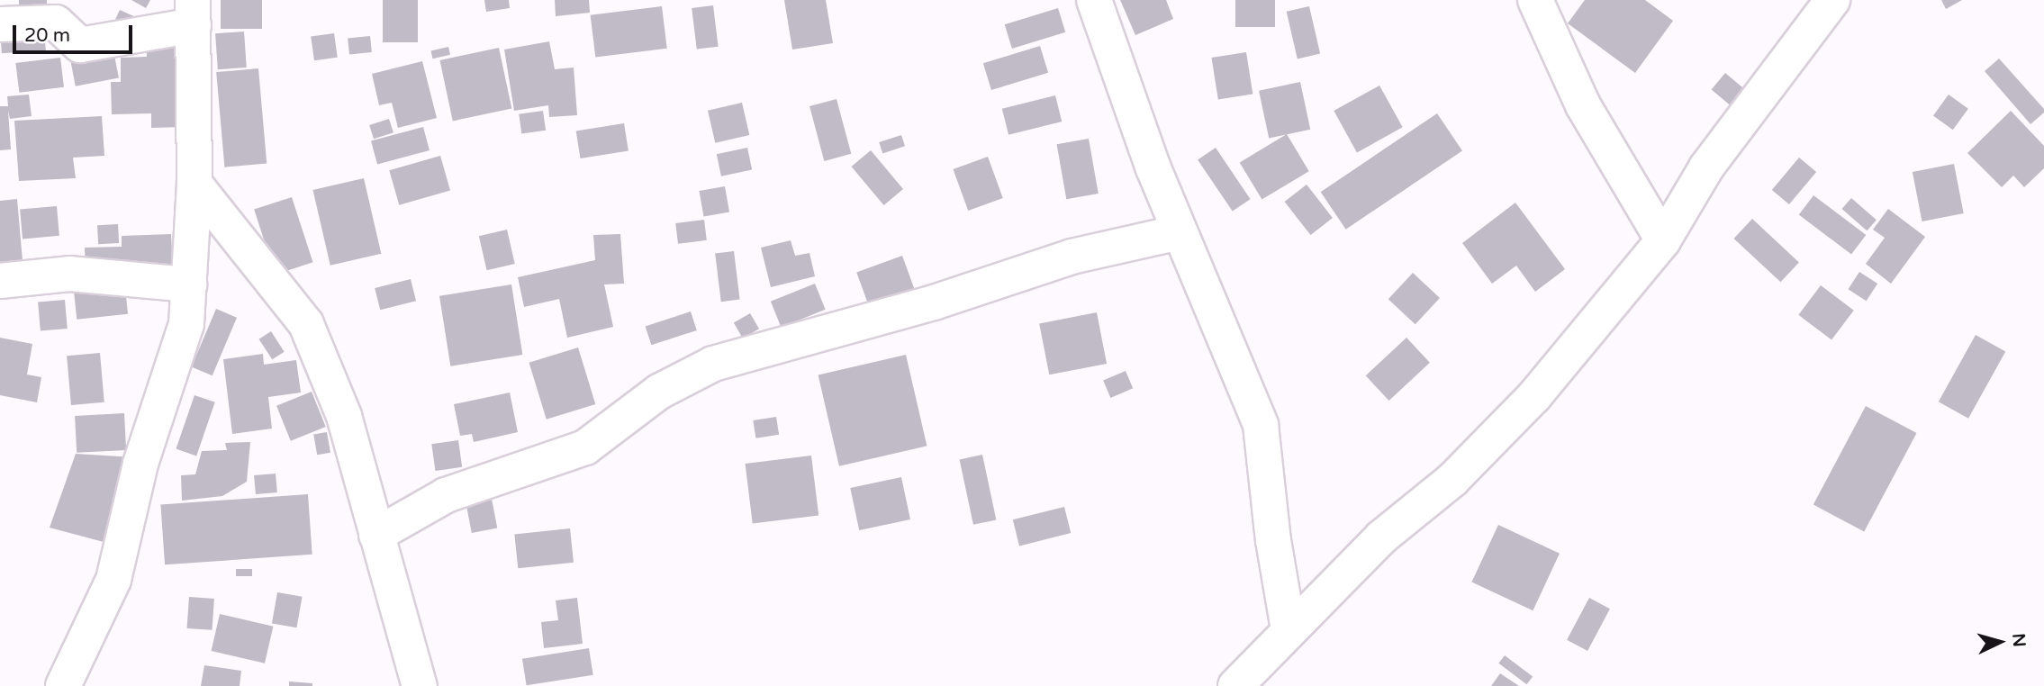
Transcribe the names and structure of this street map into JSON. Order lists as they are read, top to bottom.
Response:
{
  "scale_bar": "20 m",
  "north": "right"
}
